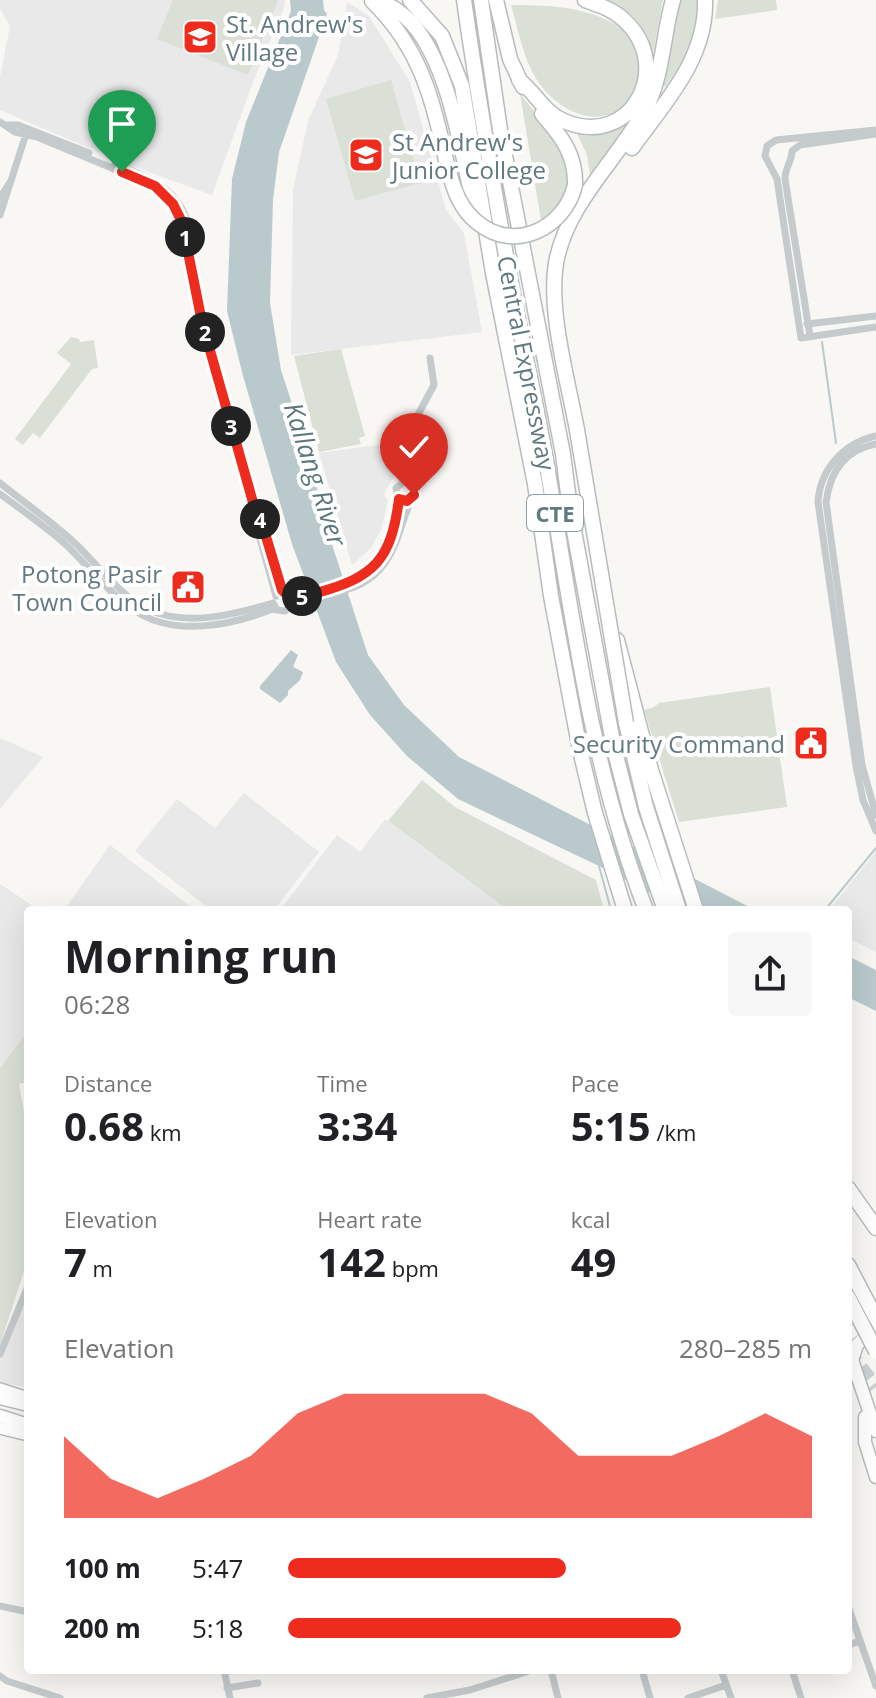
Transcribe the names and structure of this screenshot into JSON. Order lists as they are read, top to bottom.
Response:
{
  "streets": {
    "highway": ["Central Expressway", "CTE"]
  },
  "water": ["Kallang River"],
  "places": {
    "school or university": ["St. Andrew's Village", "St Andrew's Junior College"],
    "public building": ["Potong Pasir Town Council", "Security Command"]
  },
  "page": {
    "pins": [
      "1",
      "2",
      "3",
      "4",
      "5"
    ],
    "heading": ["Morning run", "06:28"],
    "stats": [
      ["Distance", "0.68 km"],
      ["Time", "3:34"],
      ["Pace", "5:15 /km"],
      ["Elevation", "7 m"],
      ["Heart rate", "142 bpm"],
      ["kcal", "49"]
    ],
    "chart": ["Elevation", "280–285 m"],
    "list": [
      {
        "name": "100 m",
        "note": "5:47"
      },
      {
        "name": "200 m",
        "note": "5:18"
      }
    ]
  }
}
